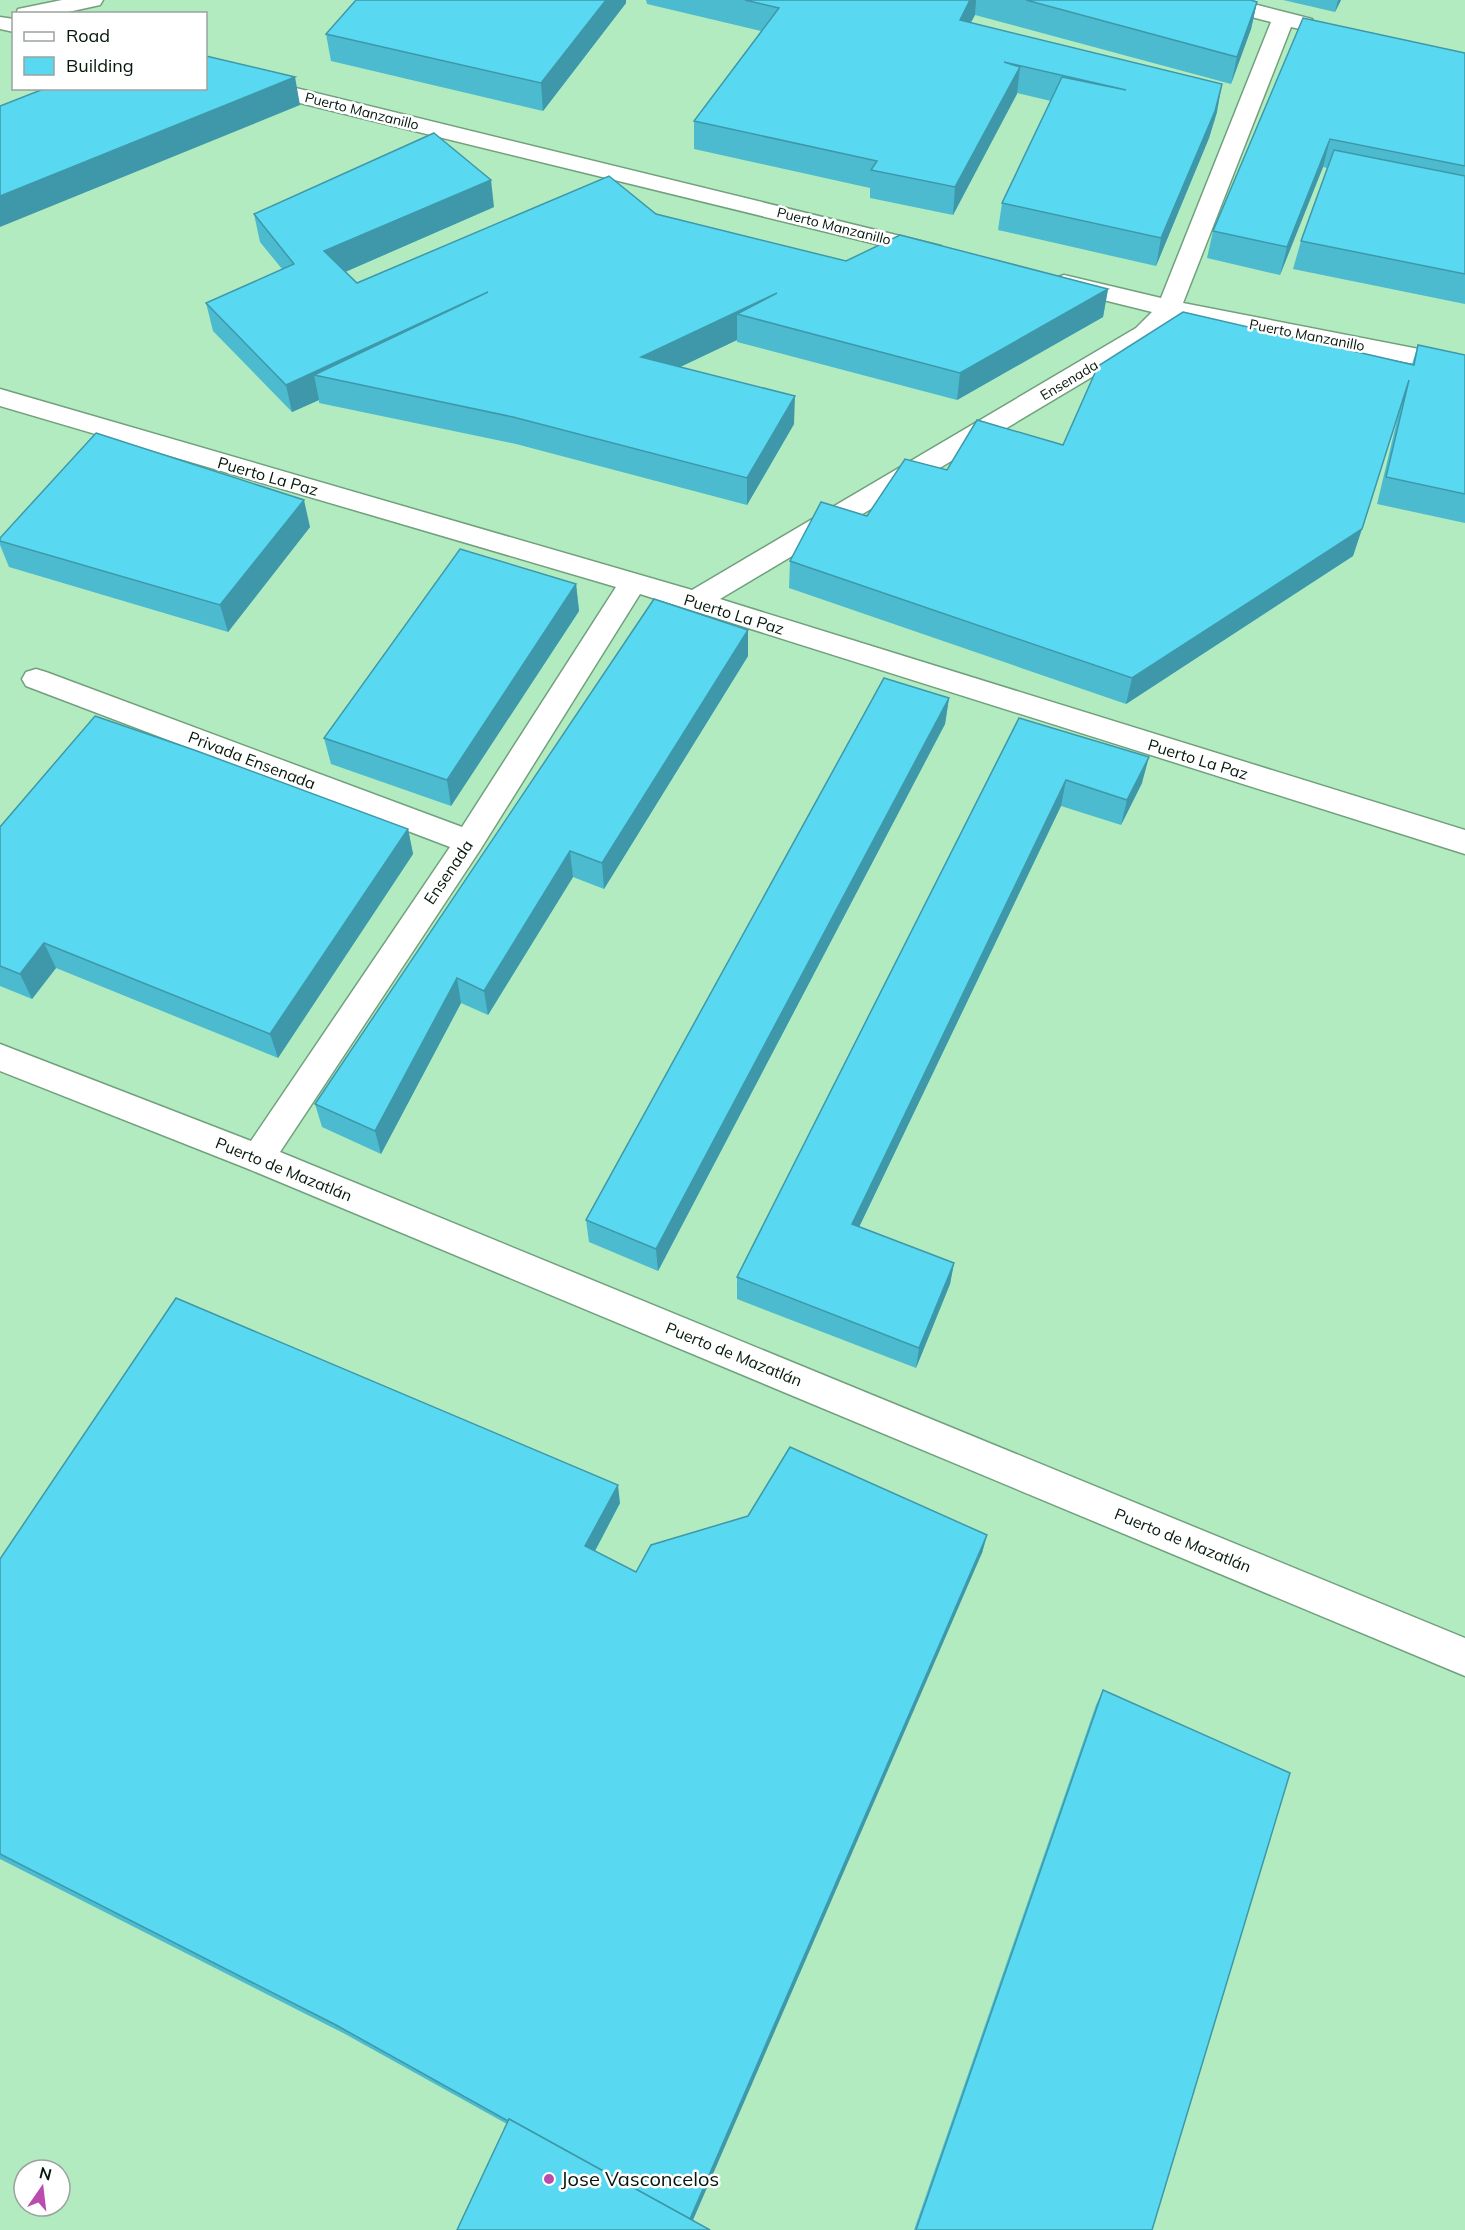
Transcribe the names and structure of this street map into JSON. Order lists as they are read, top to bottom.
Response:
{
  "streets": {
    "street": [
      "Puerto Manzanillo",
      "Ensenada",
      "Puerto La Paz",
      "Privada Ensenada",
      "Puerto de Mazatlán"
    ]
  },
  "crossings": [
    ["Puerto Manzanillo", "Ensenada"],
    ["Ensenada", "Puerto La Paz"],
    ["Ensenada", "Privada Ensenada"],
    ["Ensenada", "Puerto de Mazatlán"]
  ],
  "places": ["Jose Vasconcelos"],
  "legend": ["Road", "Building"],
  "north": "top"
}
